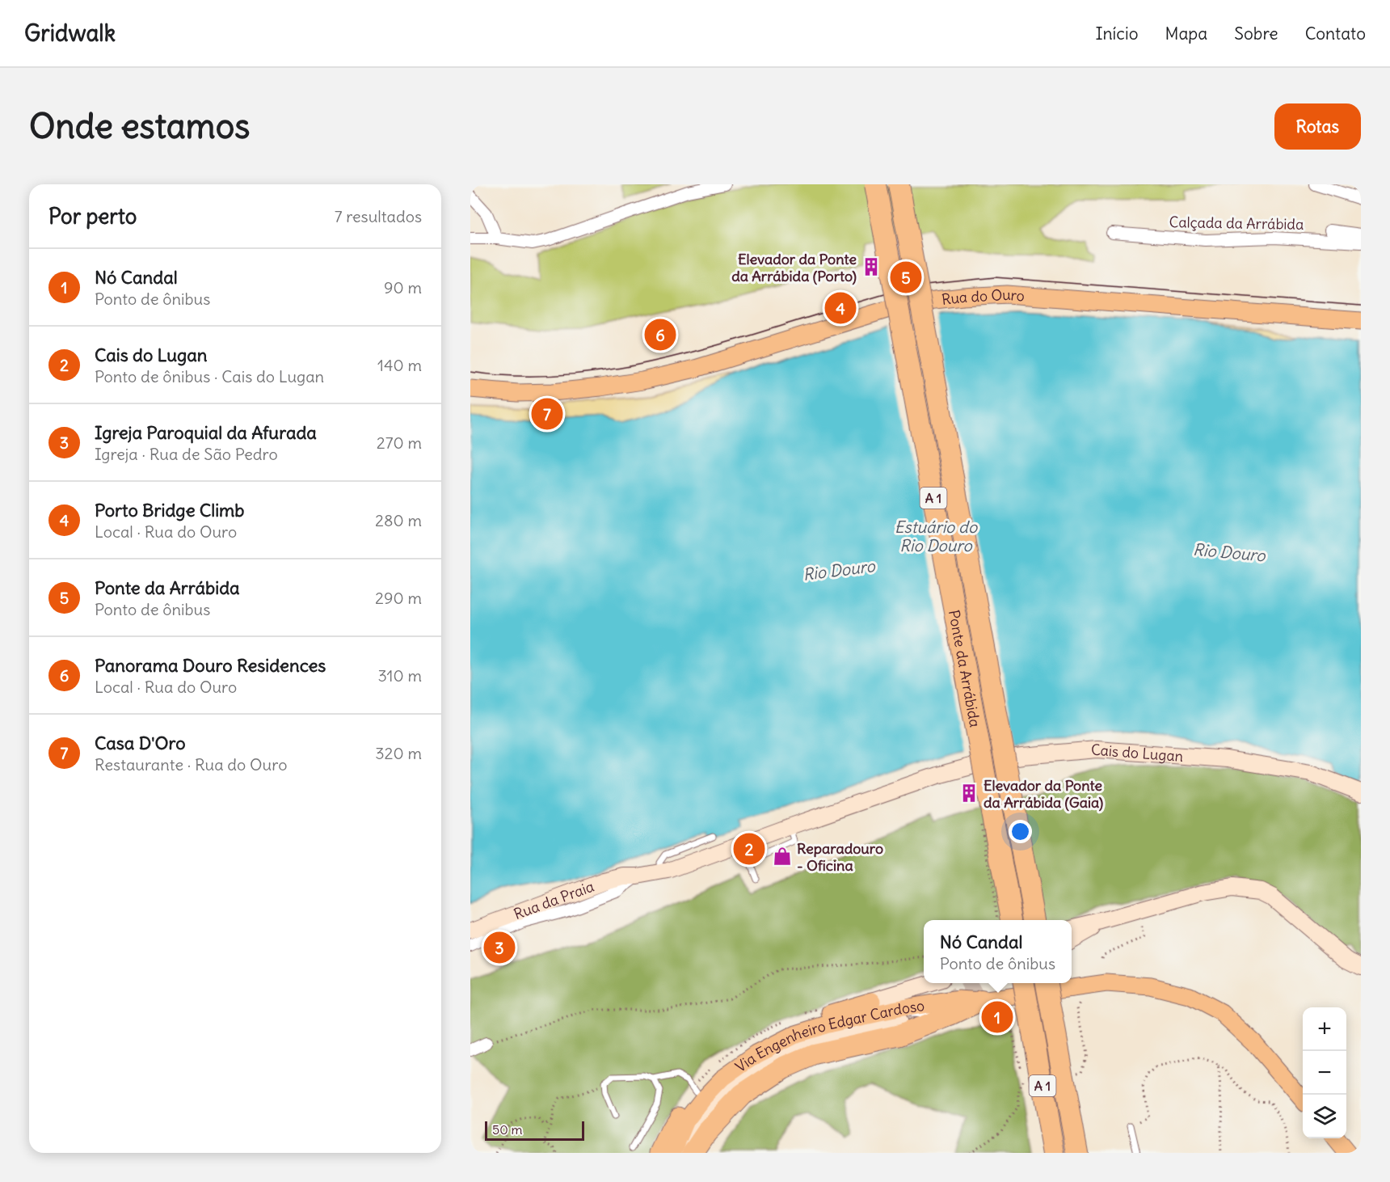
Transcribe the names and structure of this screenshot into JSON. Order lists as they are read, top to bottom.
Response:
{
  "streets": {
    "highway": ["A 1", "Ponte da Arrábida"],
    "main road": [
      "Rua do Ouro",
      "Cais do Lugan",
      "Rua da Praia",
      "Via Engenheiro Edgar Cardoso"
    ],
    "street": ["Calçada da Arrábida"]
  },
  "crossings": [
    ["Cais do Lugan", "Rua da Praia"]
  ],
  "water": ["Estuário do Rio Douro", "Rio Douro"],
  "places": {
    "building": ["Elevador da Ponte da Arrábida (Porto)", "Elevador da Ponte da Arrábida (Gaia)"],
    "shop": ["Reparadouro - Oficina"]
  },
  "scale_bar": "50 m",
  "page": {
    "header": "Gridwalk",
    "nav": [
      "Início",
      "Mapa",
      "Sobre",
      "Contato"
    ],
    "buttons": "Rotas",
    "title": "Onde estamos",
    "heading": ["Por perto", "7 resultados"],
    "list": [
      {
        "mark": "1",
        "name": "Nó Candal",
        "note": "Ponto de ônibus",
        "value": "90 m"
      },
      {
        "mark": "2",
        "name": "Cais do Lugan",
        "note": "Ponto de ônibus · Cais do Lugan",
        "value": "140 m"
      },
      {
        "mark": "3",
        "name": "Igreja Paroquial da Afurada",
        "note": "Igreja · Rua de São Pedro",
        "value": "270 m"
      },
      {
        "mark": "4",
        "name": "Porto Bridge Climb",
        "note": "Local · Rua do Ouro",
        "value": "280 m"
      },
      {
        "mark": "5",
        "name": "Ponte da Arrábida",
        "note": "Ponto de ônibus",
        "value": "290 m"
      },
      {
        "mark": "6",
        "name": "Panorama Douro Residences",
        "note": "Local · Rua do Ouro",
        "value": "310 m"
      },
      {
        "mark": "7",
        "name": "Casa D'Oro",
        "note": "Restaurante · Rua do Ouro",
        "value": "320 m"
      }
    ],
    "pins": [
      "5",
      "4",
      "6",
      "7",
      "2",
      "3",
      "1"
    ],
    "popup": ["Nó Candal", "Ponto de ônibus"],
    "map_buttons": ["+", "−"],
    "scale": "50 m"
  }
}
